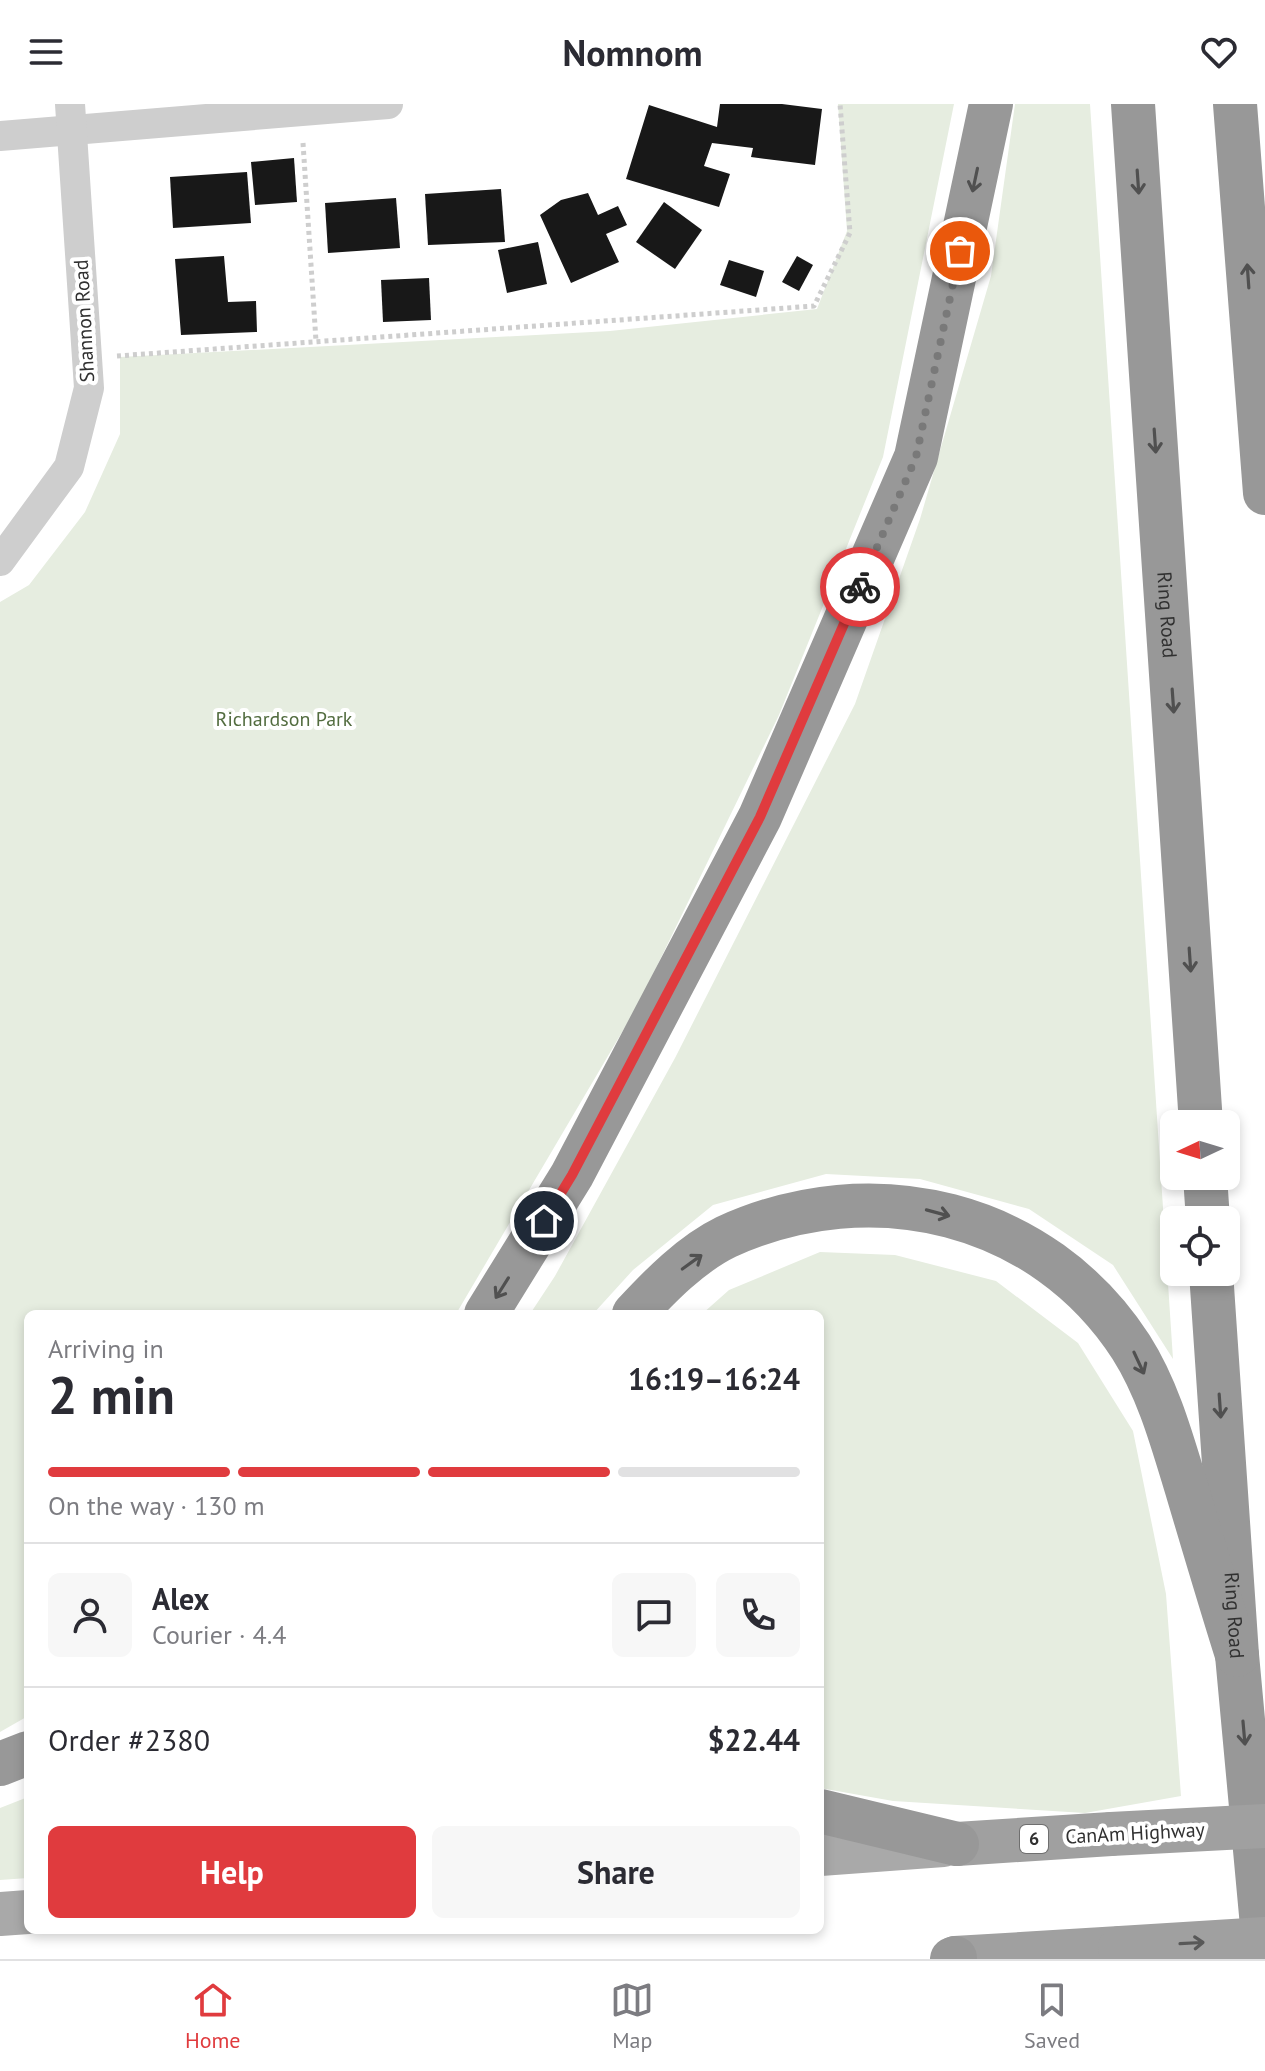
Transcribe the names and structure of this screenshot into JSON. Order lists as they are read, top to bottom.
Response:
{
  "streets": {
    "highway": ["Ring Road", "CanAm Highway", "6"],
    "street": ["Shannon Road"]
  },
  "crossings": [
    ["CanAm Highway", "6"]
  ],
  "one_way": ["Ring Road"],
  "parks": ["Richardson Park"],
  "north": "left",
  "page": {
    "header": "Nomnom",
    "heading": ["2 min", "Arriving in", "16:19–16:24"],
    "panel": [
      "Alex",
      "Courier · 4.4",
      "Order #2380",
      "$22.44"
    ],
    "bar": "On the way · 130 m",
    "buttons": ["Help", "Share"],
    "tabs": ["Home", "Map", "Saved"]
  }
}
